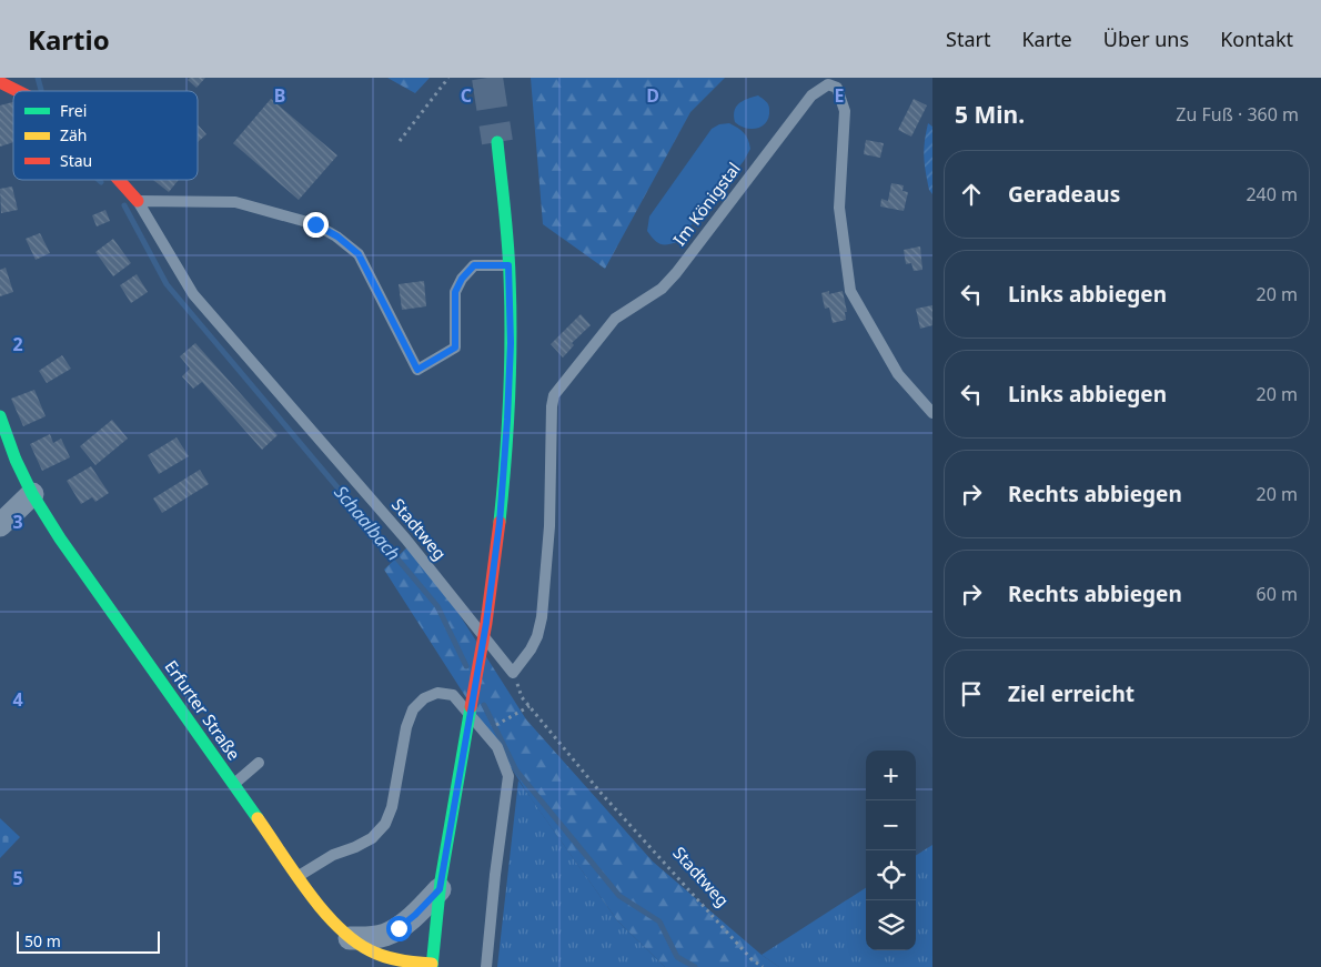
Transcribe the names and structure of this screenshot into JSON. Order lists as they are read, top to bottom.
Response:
{
  "streets": {
    "street": ["Stadtweg", "Erfurter Straße"],
    "lane": ["Im Königstal"]
  },
  "crossings": [
    ["Im Königstal", "Stadtweg"]
  ],
  "water": ["Schaalbach"],
  "legend": ["Frei", "Zäh", "Stau"],
  "scale_bar": "50 m",
  "page": {
    "header": "Kartio",
    "nav": [
      "Start",
      "Karte",
      "Über uns",
      "Kontakt"
    ],
    "heading": ["5 Min.", "Zu Fuß · 360 m"],
    "list": [
      ["Geradeaus", "240 m"],
      ["Links abbiegen", "20 m"],
      ["Links abbiegen", "20 m"],
      ["Rechts abbiegen", "20 m"],
      ["Rechts abbiegen", "60 m"],
      "Ziel erreicht"
    ],
    "map_buttons": ["+", "−"],
    "scale": "50 m"
  },
  "grid": {
    "columns": [
      "B",
      "C",
      "D",
      "E"
    ],
    "rows": [
      "2",
      "3",
      "4",
      "5"
    ]
  }
}
